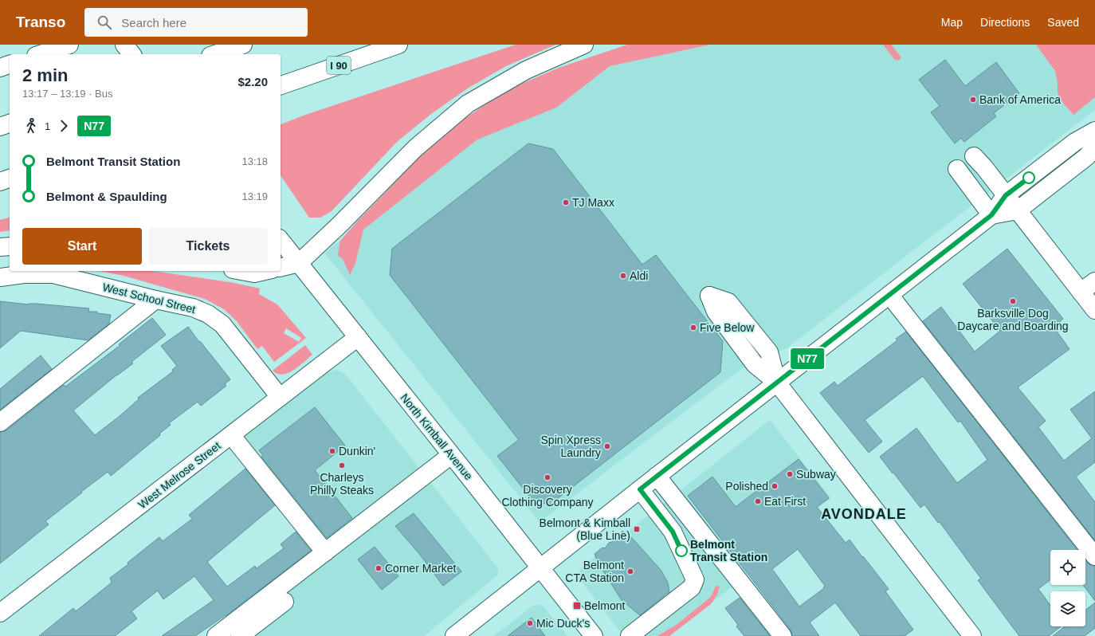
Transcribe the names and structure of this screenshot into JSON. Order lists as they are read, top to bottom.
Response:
{
  "streets": {
    "main road": [
      "I 90",
      "West School Street",
      "North Kimball Avenue",
      "West Melrose Street"
    ]
  },
  "crossings": [
    ["West School Street", "West Melrose Street"],
    ["North Kimball Avenue", "West Melrose Street"]
  ],
  "districts": ["AVONDALE"],
  "places": {
    "other": [
      "Bank of America",
      "TJ Maxx",
      "Aldi",
      "Barksville Dog Daycare and Boarding",
      "Five Below",
      "Spin Xpress Laundry",
      "Dunkin'",
      "Charleys Philly Steaks",
      "Subway",
      "Discovery Clothing Company",
      "Polished",
      "Eat First",
      "Belmont Transit Station",
      "Corner Market",
      "Belmont CTA Station",
      "Mic Duck's"
    ],
    "transit": ["Belmont & Kimball (Blue Line)", "Belmont"]
  },
  "lines": ["bus line N77"],
  "page": {
    "header": "Transo",
    "search": "Search here",
    "nav": ["Map", "Directions", "Saved"],
    "on_map": "N77",
    "heading": ["2 min", "13:17 – 13:19 · Bus", "$2.20"],
    "legs": ["1", "N77"],
    "list": [
      {
        "name": "Belmont Transit Station",
        "value": "13:18"
      },
      {
        "name": "Belmont & Spaulding",
        "value": "13:19"
      }
    ],
    "buttons": ["Start", "Tickets"]
  }
}
